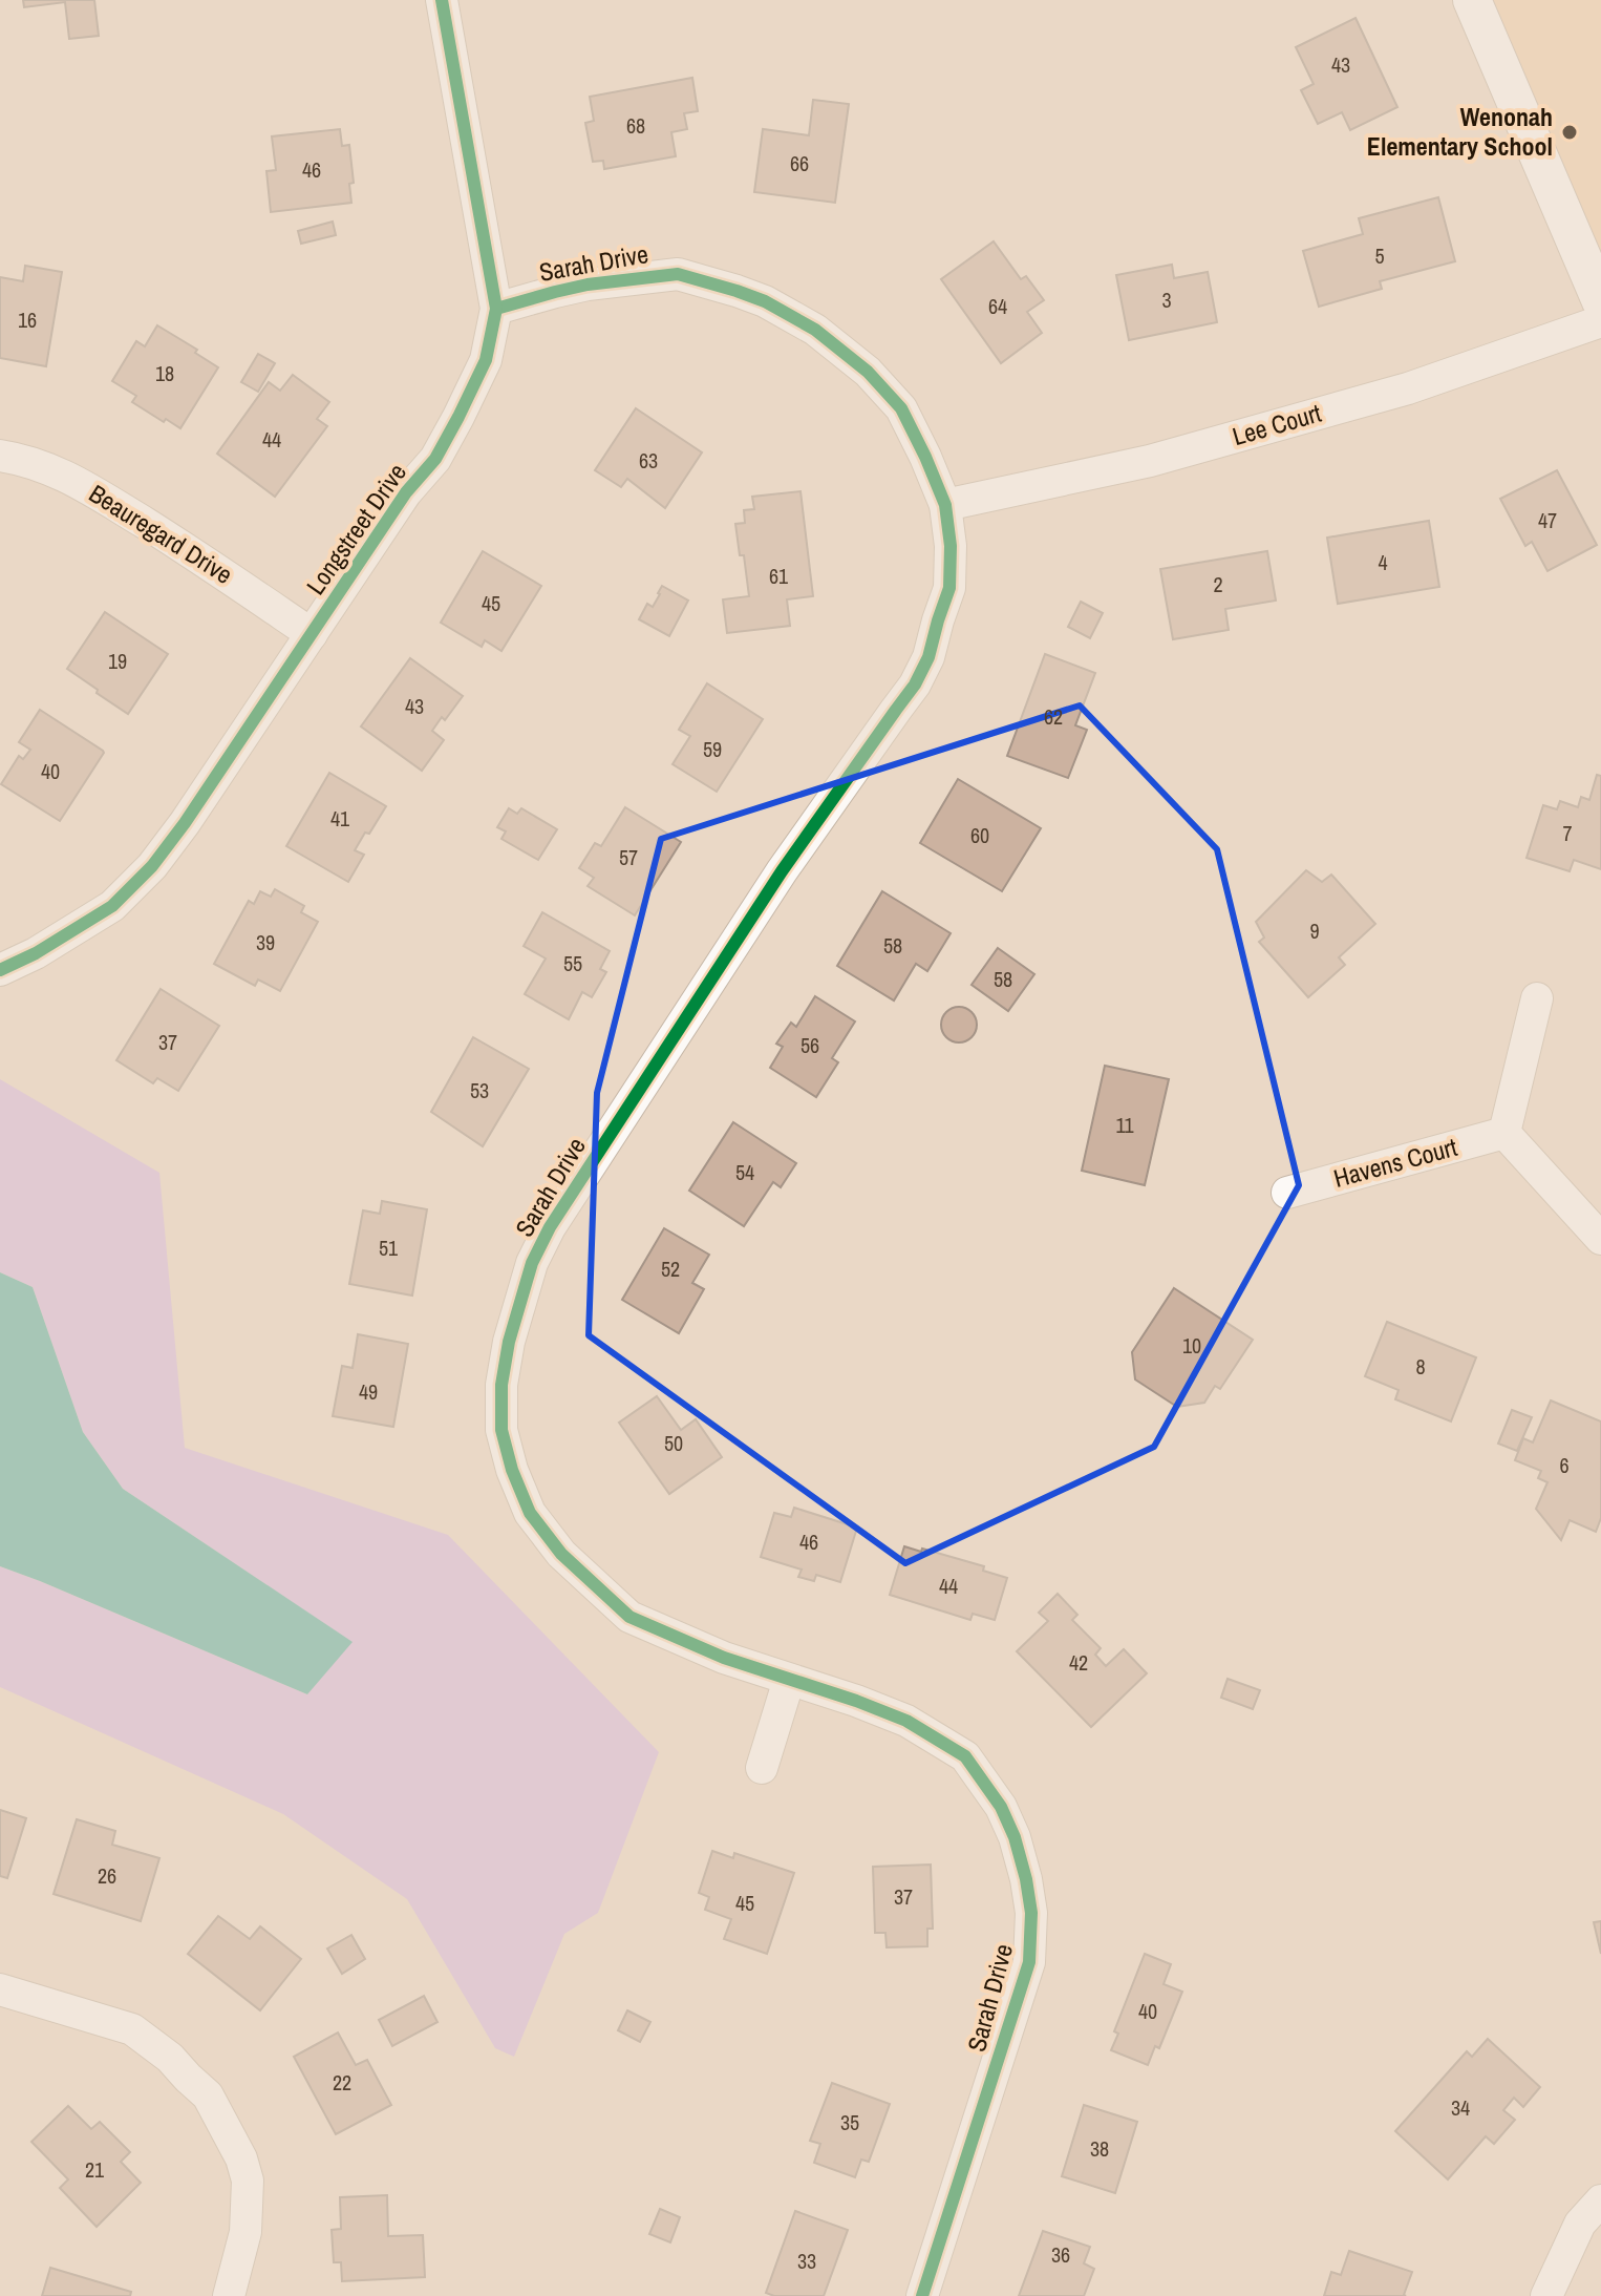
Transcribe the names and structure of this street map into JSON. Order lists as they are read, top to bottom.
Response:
{
  "streets": {
    "street": [
      "Sarah Drive",
      "Lee Court",
      "Longstreet Drive",
      "Beauregard Drive",
      "Havens Court"
    ]
  },
  "crossings": [
    ["Sarah Drive", "Lee Court"],
    ["Sarah Drive", "Longstreet Drive"],
    ["Longstreet Drive", "Beauregard Drive"]
  ],
  "places": ["Wenonah Elementary School"],
  "house_numbers": [
    "43",
    "68",
    "66",
    "46",
    "5",
    "3",
    "64",
    "16",
    "18",
    "44",
    "63",
    "47",
    "4",
    "61",
    "2",
    "45",
    "19",
    "43",
    "62",
    "59",
    "40",
    "41",
    "7",
    "60",
    "57",
    "9",
    "39",
    "58",
    "55",
    "58",
    "37",
    "56",
    "53",
    "11",
    "54",
    "51",
    "52",
    "10",
    "8",
    "49",
    "50",
    "6",
    "46",
    "44",
    "42",
    "26",
    "37",
    "45",
    "40",
    "22",
    "34",
    "35",
    "38",
    "21",
    "36",
    "33"
  ]
}
